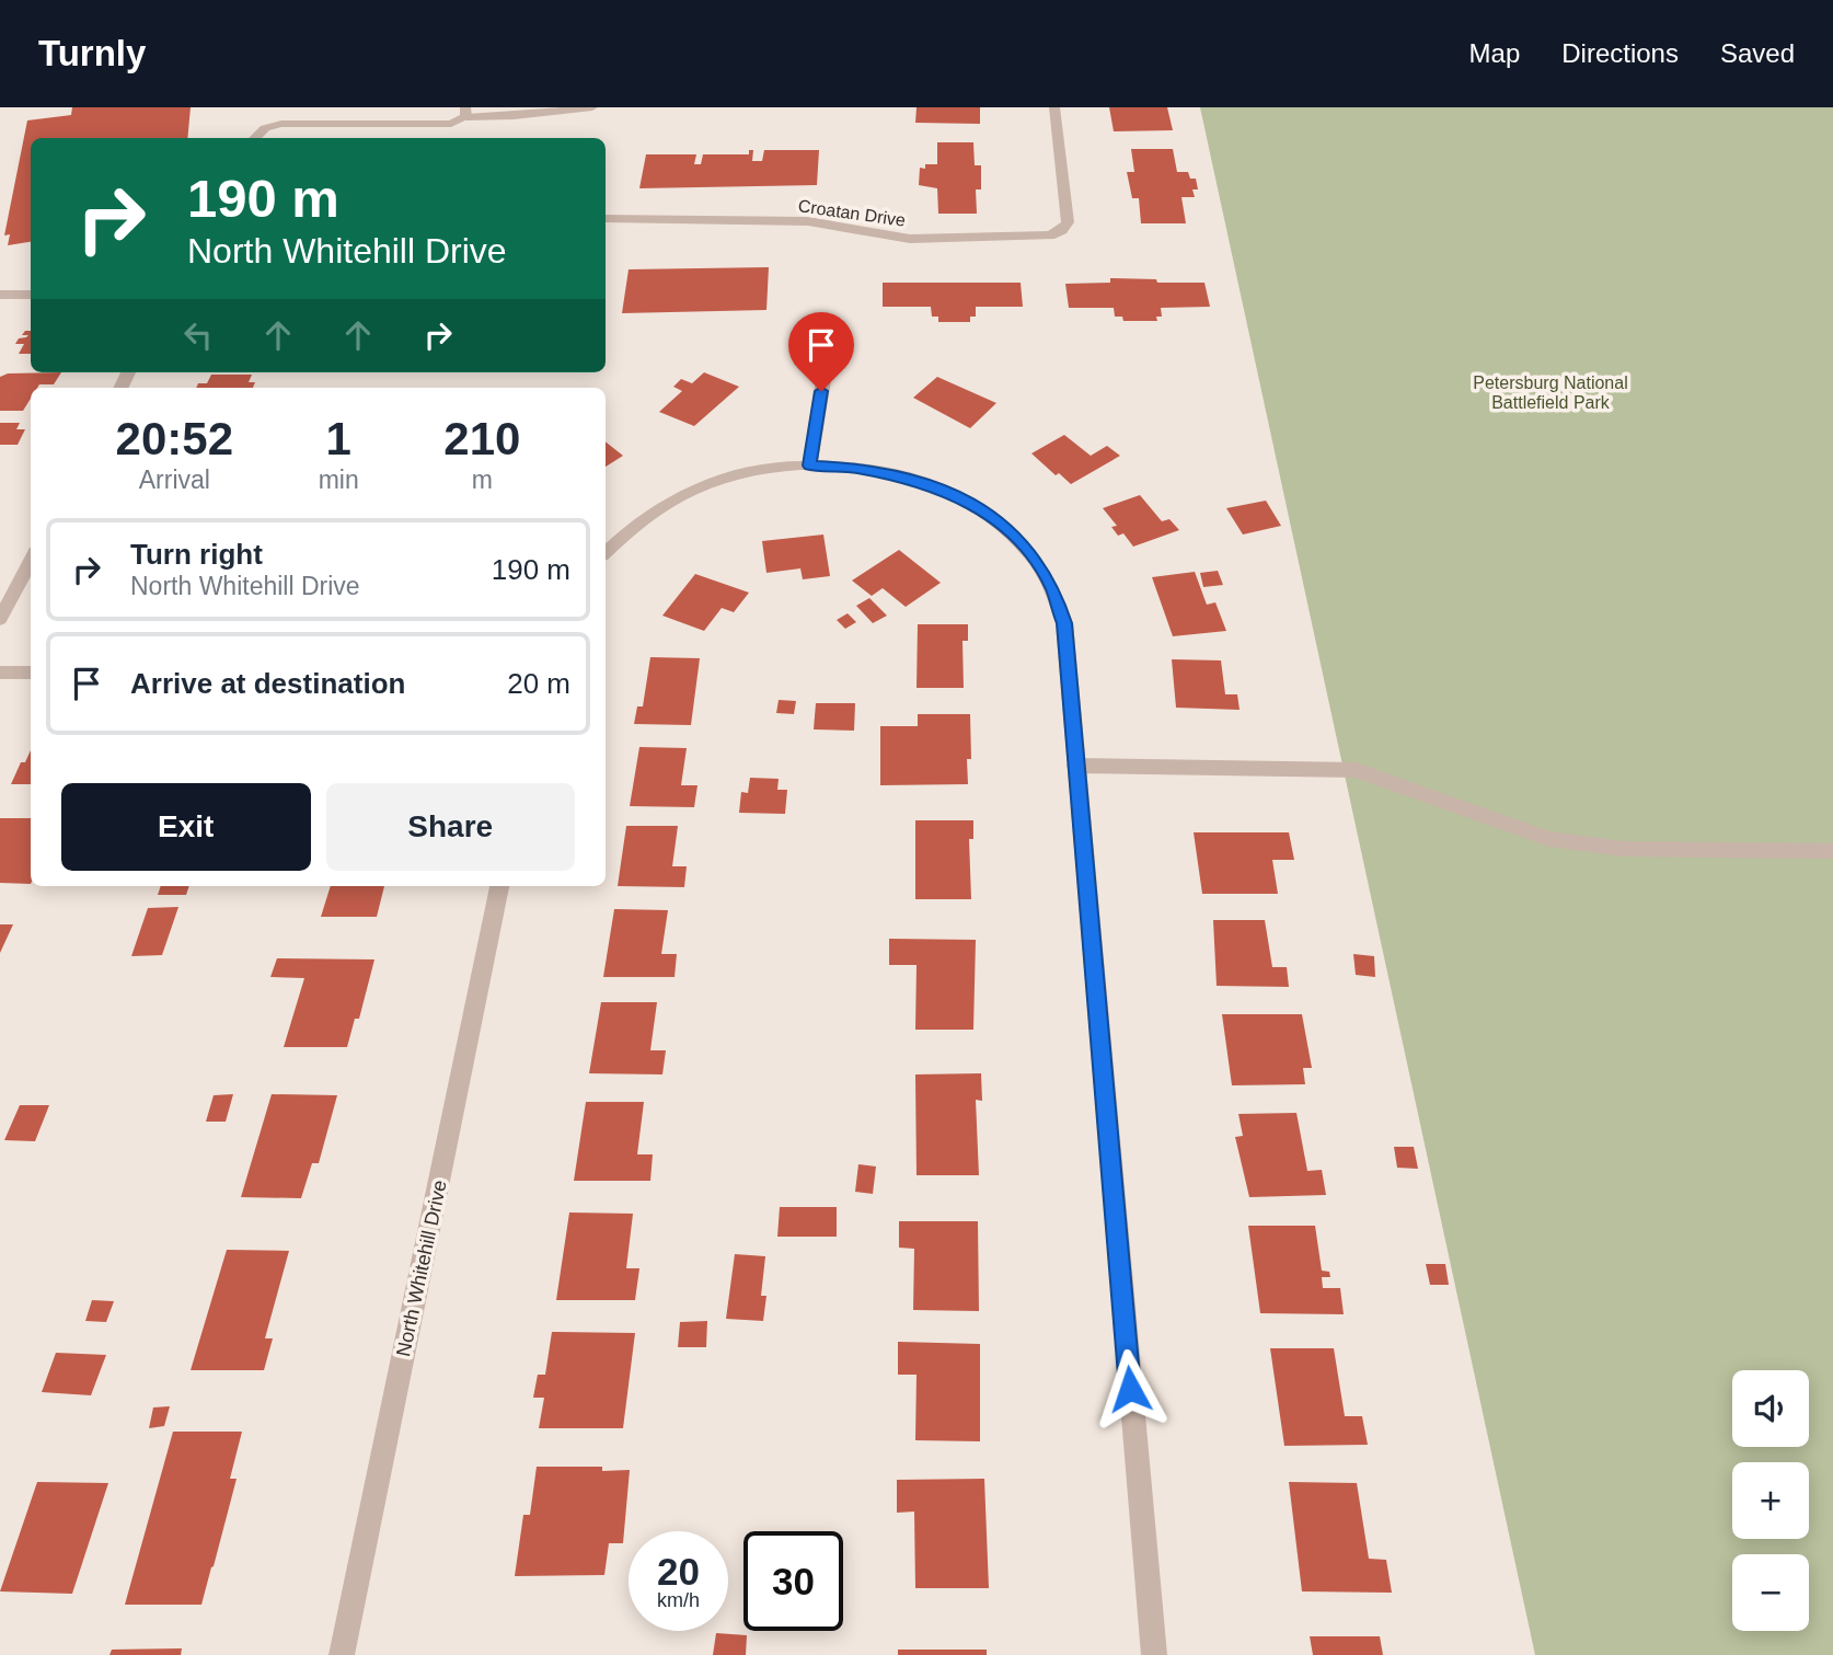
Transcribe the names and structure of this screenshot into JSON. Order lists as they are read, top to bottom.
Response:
{
  "streets": {
    "street": ["Croatan Drive", "North Whitehill Drive"]
  },
  "parks": ["Petersburg National Battlefield Park"],
  "page": {
    "header": "Turnly",
    "nav": ["Map", "Directions", "Saved"],
    "turn": ["190 m", "North Whitehill Drive"],
    "eta": [
      "20:52",
      "Arrival",
      "1",
      "min",
      "210",
      "m"
    ],
    "list": [
      {
        "name": "Turn right",
        "note": "North Whitehill Drive",
        "value": "190 m"
      },
      {
        "name": "Arrive at destination",
        "value": "20 m"
      }
    ],
    "buttons": ["Exit", "Share"],
    "map_buttons": ["+", "−"],
    "speed": "20 km/h",
    "limit": "30"
  }
}
